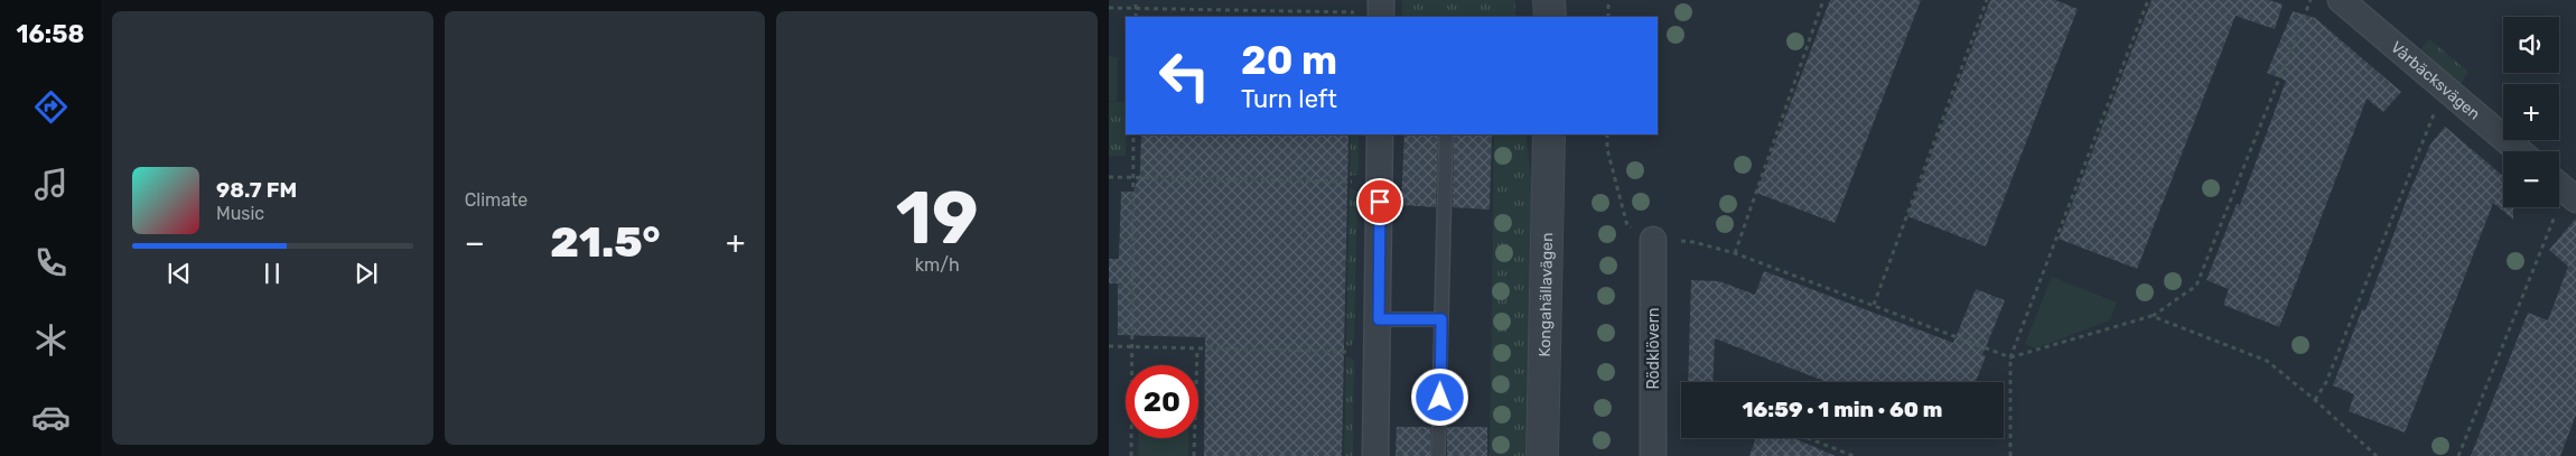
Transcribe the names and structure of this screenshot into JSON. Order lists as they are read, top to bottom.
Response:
{
  "streets": {
    "street": ["Vårbäcksvägen", "Kongahällavägen", "Rödklövern"]
  },
  "page": {
    "tabs": "16:58",
    "tile": [
      "Climate",
      ["19", "km/h"]
    ],
    "map_buttons": ["+", "−"],
    "turn": ["20 m", "Turn left"],
    "song": ["98.7 FM", "Music"],
    "heat": ["−", "21.5°", "+"],
    "limit": "20",
    "trip": "16:59 · 1 min · 60 m"
  }
}
